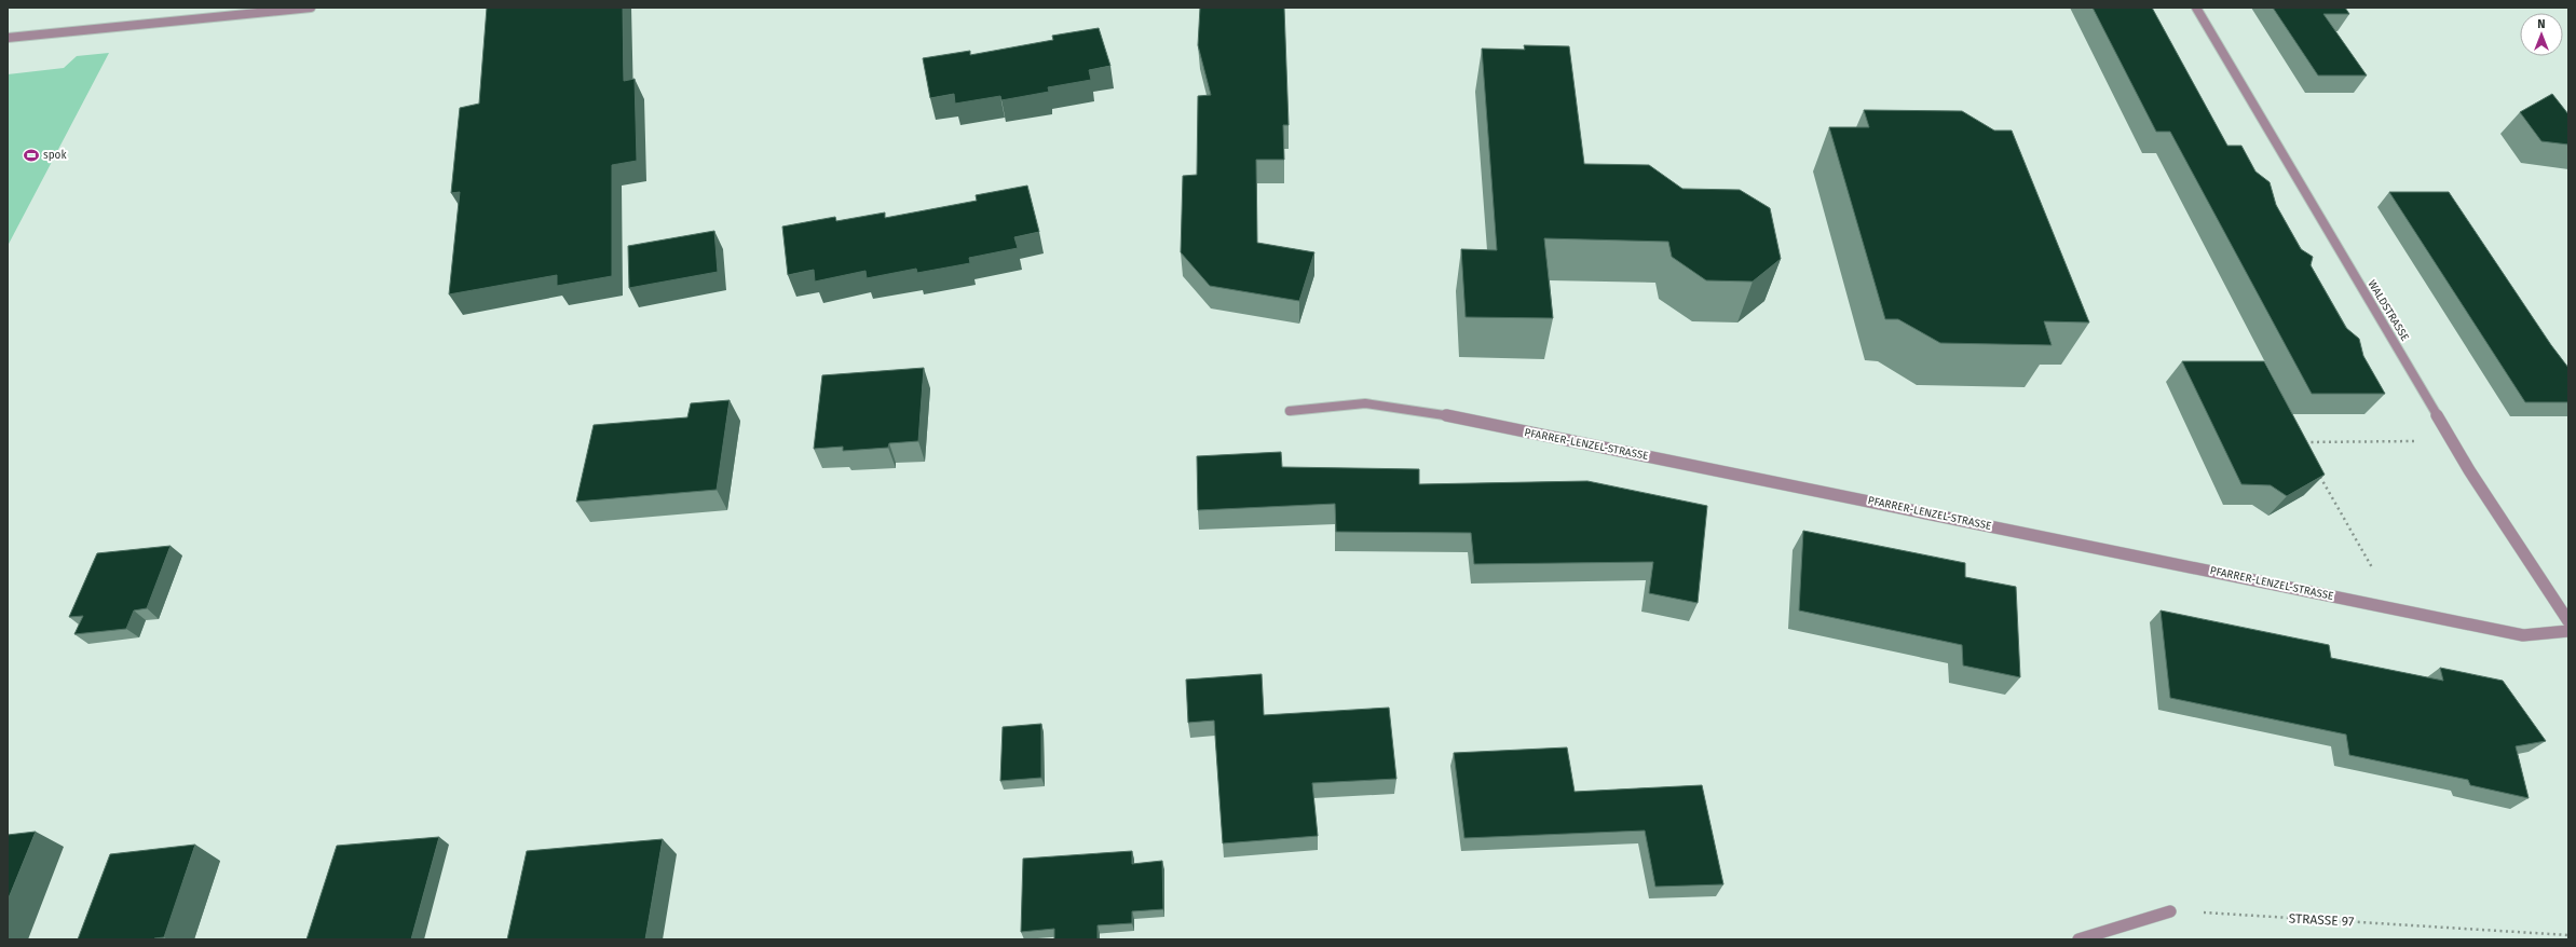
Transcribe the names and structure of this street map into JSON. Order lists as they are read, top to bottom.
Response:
{
  "streets": {
    "street": ["WALDSTRASSE", "PFARRER-LENZEL-STRASSE"],
    "path": ["STRASSE 97"]
  },
  "places": {
    "sports": ["spok"]
  },
  "north": "top"
}
